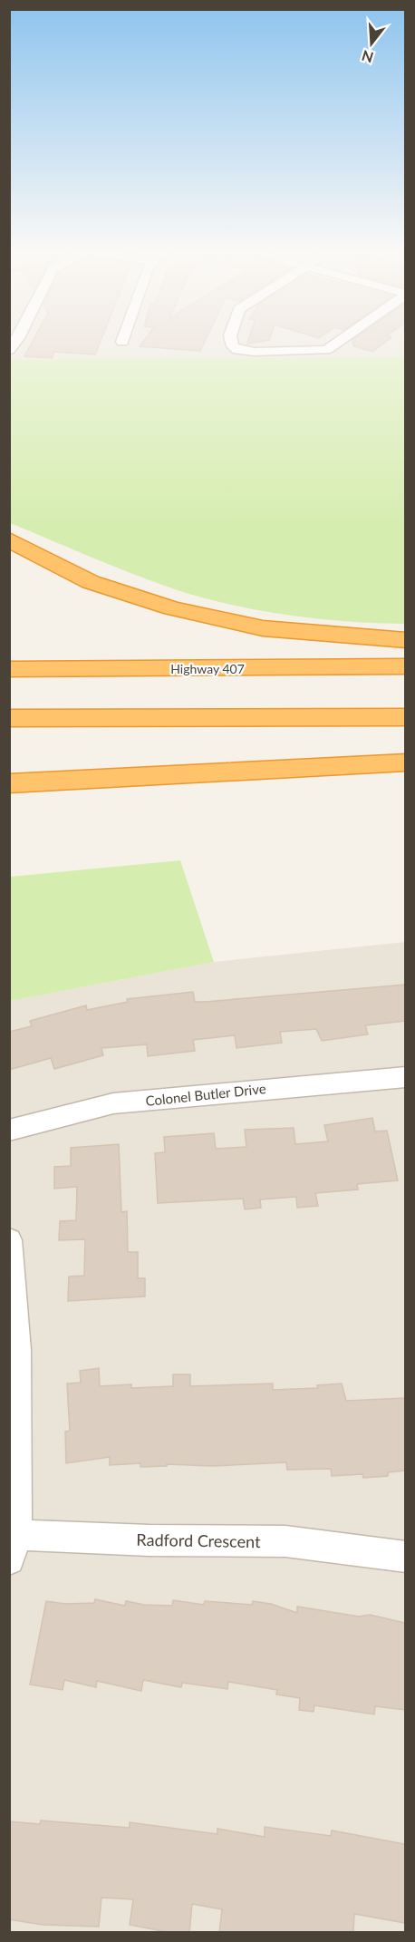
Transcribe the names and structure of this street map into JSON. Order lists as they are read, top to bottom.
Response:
{
  "streets": {
    "highway": ["Highway 407"],
    "street": ["Colonel Butler Drive", "Radford Crescent"]
  },
  "north": "bottom"
}
